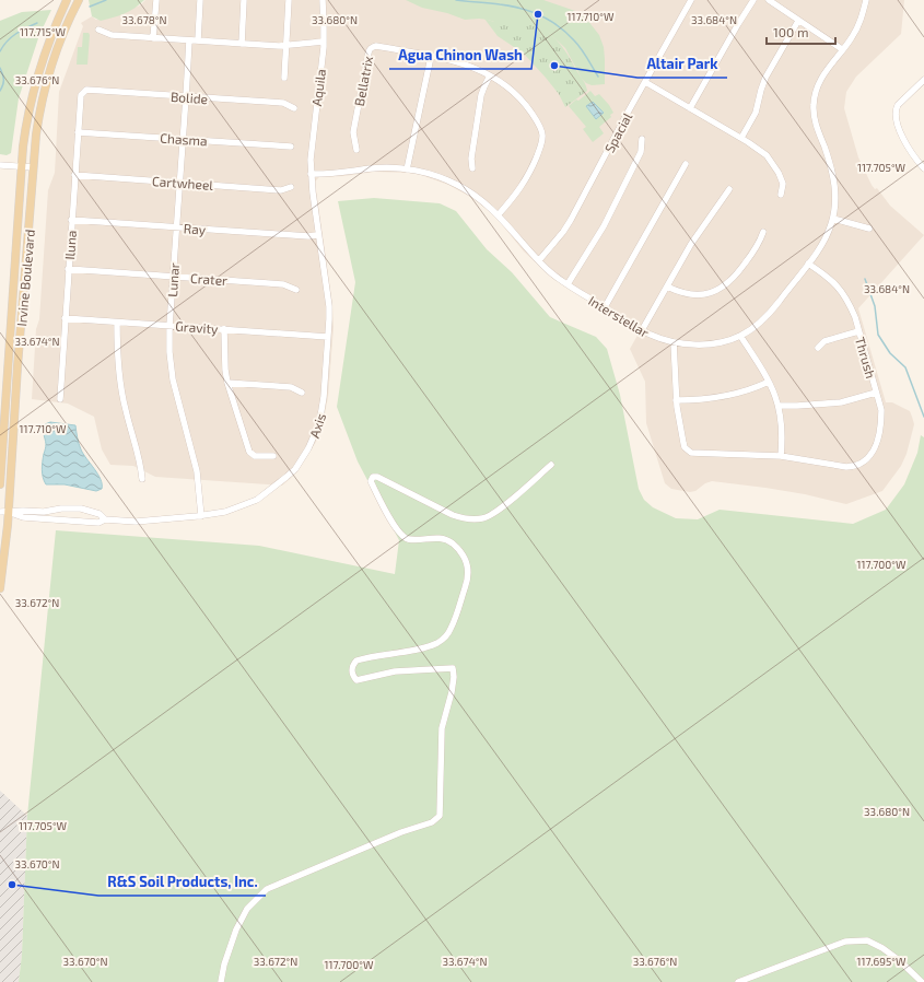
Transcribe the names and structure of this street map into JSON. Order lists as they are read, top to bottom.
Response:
{
  "streets": {
    "main road": ["Irvine Boulevard"],
    "street": [
      "Bellatrix",
      "Aquila",
      "Bolide",
      "Spacial",
      "Chasma",
      "Cartwheel",
      "Ray",
      "Iluna",
      "Crater",
      "Lunar",
      "Interstellar",
      "Gravity",
      "Thrush",
      "Axis"
    ]
  },
  "crossings": [
    ["Bellatrix", "Interstellar"],
    ["Aquila", "Interstellar"],
    ["Aquila", "Axis"],
    ["Bolide", "Iluna"],
    ["Bolide", "Lunar"],
    ["Spacial", "Interstellar"],
    ["Chasma", "Iluna"],
    ["Chasma", "Lunar"],
    ["Cartwheel", "Iluna"],
    ["Cartwheel", "Lunar"],
    ["Ray", "Iluna"],
    ["Ray", "Lunar"],
    ["Ray", "Axis"],
    ["Iluna", "Crater"],
    ["Iluna", "Gravity"],
    ["Irvine Boulevard", "Axis"],
    ["Crater", "Lunar"],
    ["Lunar", "Gravity"],
    ["Lunar", "Axis"],
    ["Interstellar", "Thrush"],
    ["Interstellar", "Axis"],
    ["Gravity", "Axis"]
  ],
  "places": ["Agua Chinon Wash", "Altair Park", "R&S Soil Products, Inc."],
  "scale_bar": "100 m",
  "coordinates": [
    "117.710°W",
    "33.678°N",
    "33.680°N",
    "33.684°N",
    "117.715°W",
    "33.676°N",
    "117.705°W",
    "33.674°N",
    "117.700°W",
    "33.672°N",
    "33.670°N",
    "117.695°W"
  ]
}
